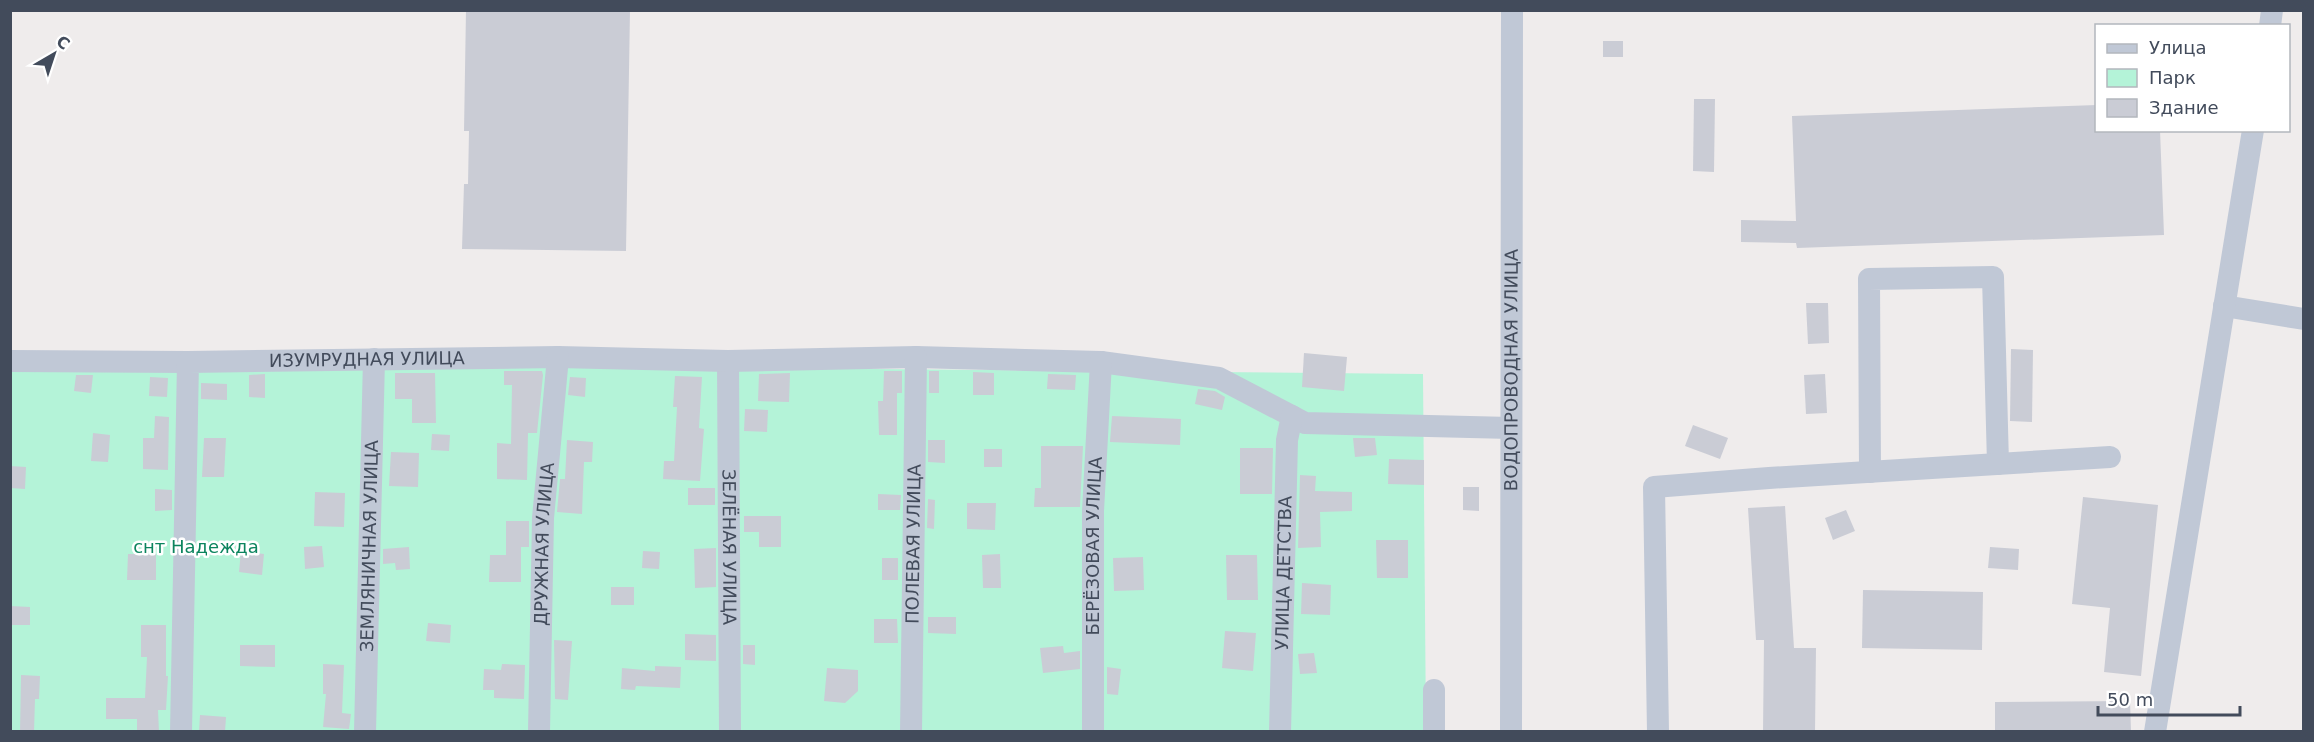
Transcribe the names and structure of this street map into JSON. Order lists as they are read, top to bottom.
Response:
{
  "streets": {
    "street": [
      "ИЗУМРУДНАЯ УЛИЦА",
      "ВОДОПРОВОДНАЯ УЛИЦА",
      "ДРУЖНАЯ УЛИЦА",
      "ПОЛЕВАЯ УЛИЦА",
      "ЗЕМЛЯНИЧНАЯ УЛИЦА",
      "ЗЕЛЁНАЯ УЛИЦА",
      "БЕРЁЗОВАЯ УЛИЦА",
      "УЛИЦА ДЕТСТВА"
    ]
  },
  "crossings": [
    ["ИЗУМРУДНАЯ УЛИЦА", "ВОДОПРОВОДНАЯ УЛИЦА"],
    ["ИЗУМРУДНАЯ УЛИЦА", "ДРУЖНАЯ УЛИЦА"],
    ["ИЗУМРУДНАЯ УЛИЦА", "ПОЛЕВАЯ УЛИЦА"],
    ["ИЗУМРУДНАЯ УЛИЦА", "ЗЕМЛЯНИЧНАЯ УЛИЦА"],
    ["ИЗУМРУДНАЯ УЛИЦА", "ЗЕЛЁНАЯ УЛИЦА"],
    ["ИЗУМРУДНАЯ УЛИЦА", "БЕРЁЗОВАЯ УЛИЦА"],
    ["ИЗУМРУДНАЯ УЛИЦА", "УЛИЦА ДЕТСТВА"]
  ],
  "parks": ["снт Надежда"],
  "legend": ["Улица", "Парк", "Здание"],
  "scale_bar": "50 m",
  "north": "top right"
}
